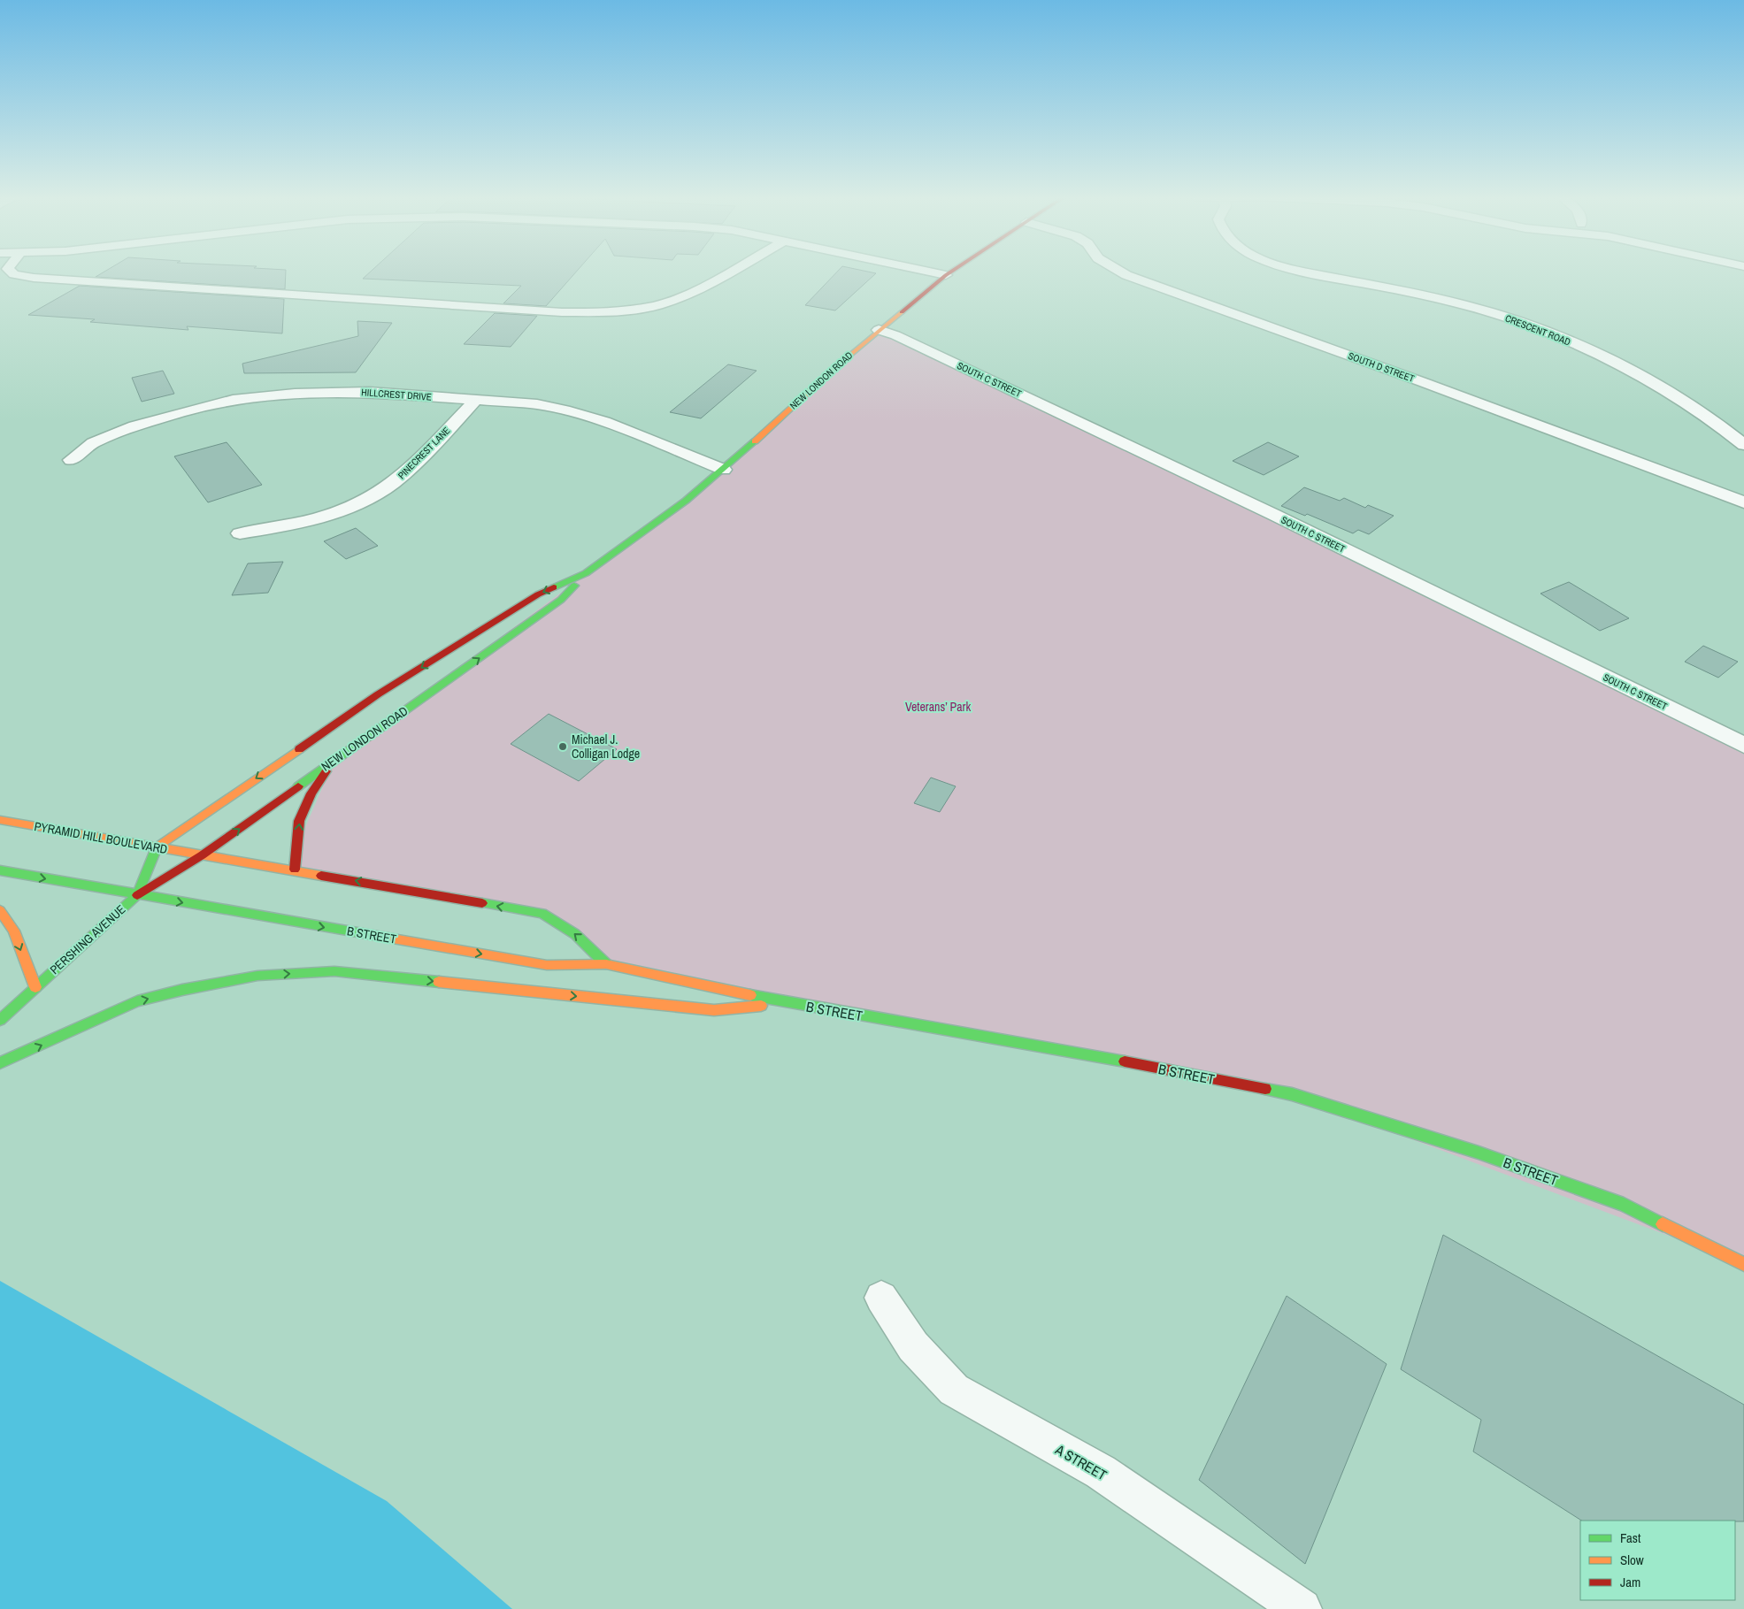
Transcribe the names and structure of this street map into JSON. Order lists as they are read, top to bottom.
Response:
{
  "streets": {
    "main road": [
      "NEW LONDON ROAD",
      "PYRAMID HILL BOULEVARD",
      "B STREET",
      "PERSHING AVENUE"
    ],
    "street": [
      "CRESCENT ROAD",
      "SOUTH D STREET",
      "SOUTH C STREET",
      "HILLCREST DRIVE",
      "PINECREST LANE",
      "A STREET"
    ]
  },
  "crossings": [
    ["SOUTH C STREET", "NEW LONDON ROAD"],
    ["NEW LONDON ROAD", "HILLCREST DRIVE"],
    ["NEW LONDON ROAD", "PYRAMID HILL BOULEVARD"],
    ["NEW LONDON ROAD", "B STREET"],
    ["NEW LONDON ROAD", "PERSHING AVENUE"],
    ["HILLCREST DRIVE", "PINECREST LANE"],
    ["PYRAMID HILL BOULEVARD", "PERSHING AVENUE"],
    ["B STREET", "PERSHING AVENUE"]
  ],
  "parks": ["Veterans’ Park"],
  "places": ["Michael J. Colligan Lodge"],
  "legend": ["Fast", "Slow", "Jam"]
}
